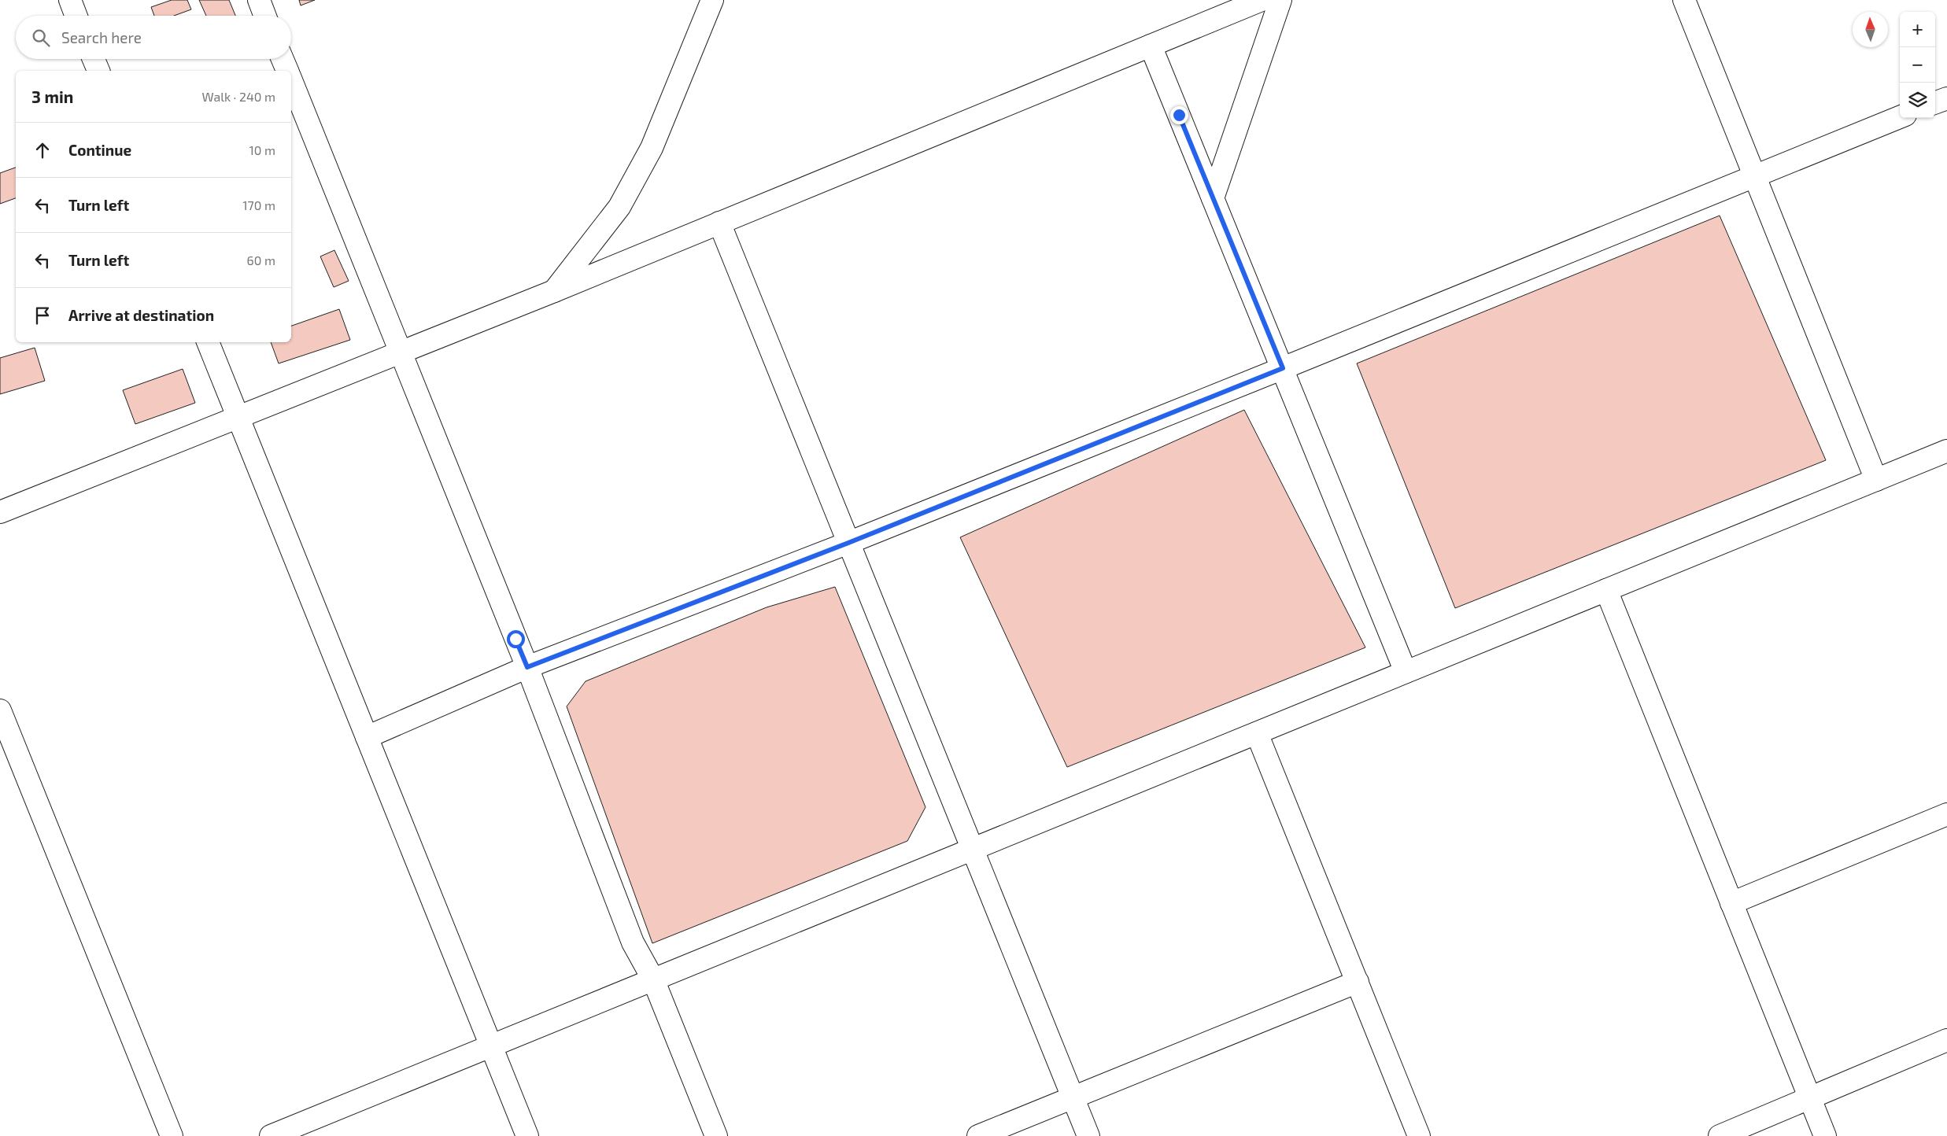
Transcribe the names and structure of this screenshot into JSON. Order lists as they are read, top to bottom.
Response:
{
  "north": "top",
  "page": {
    "map_buttons": ["+", "−"],
    "search": "Search here",
    "heading": ["3 min", "Walk · 240 m"],
    "list": [
      ["Continue", "10 m"],
      ["Turn left", "170 m"],
      ["Turn left", "60 m"],
      "Arrive at destination"
    ]
  }
}
